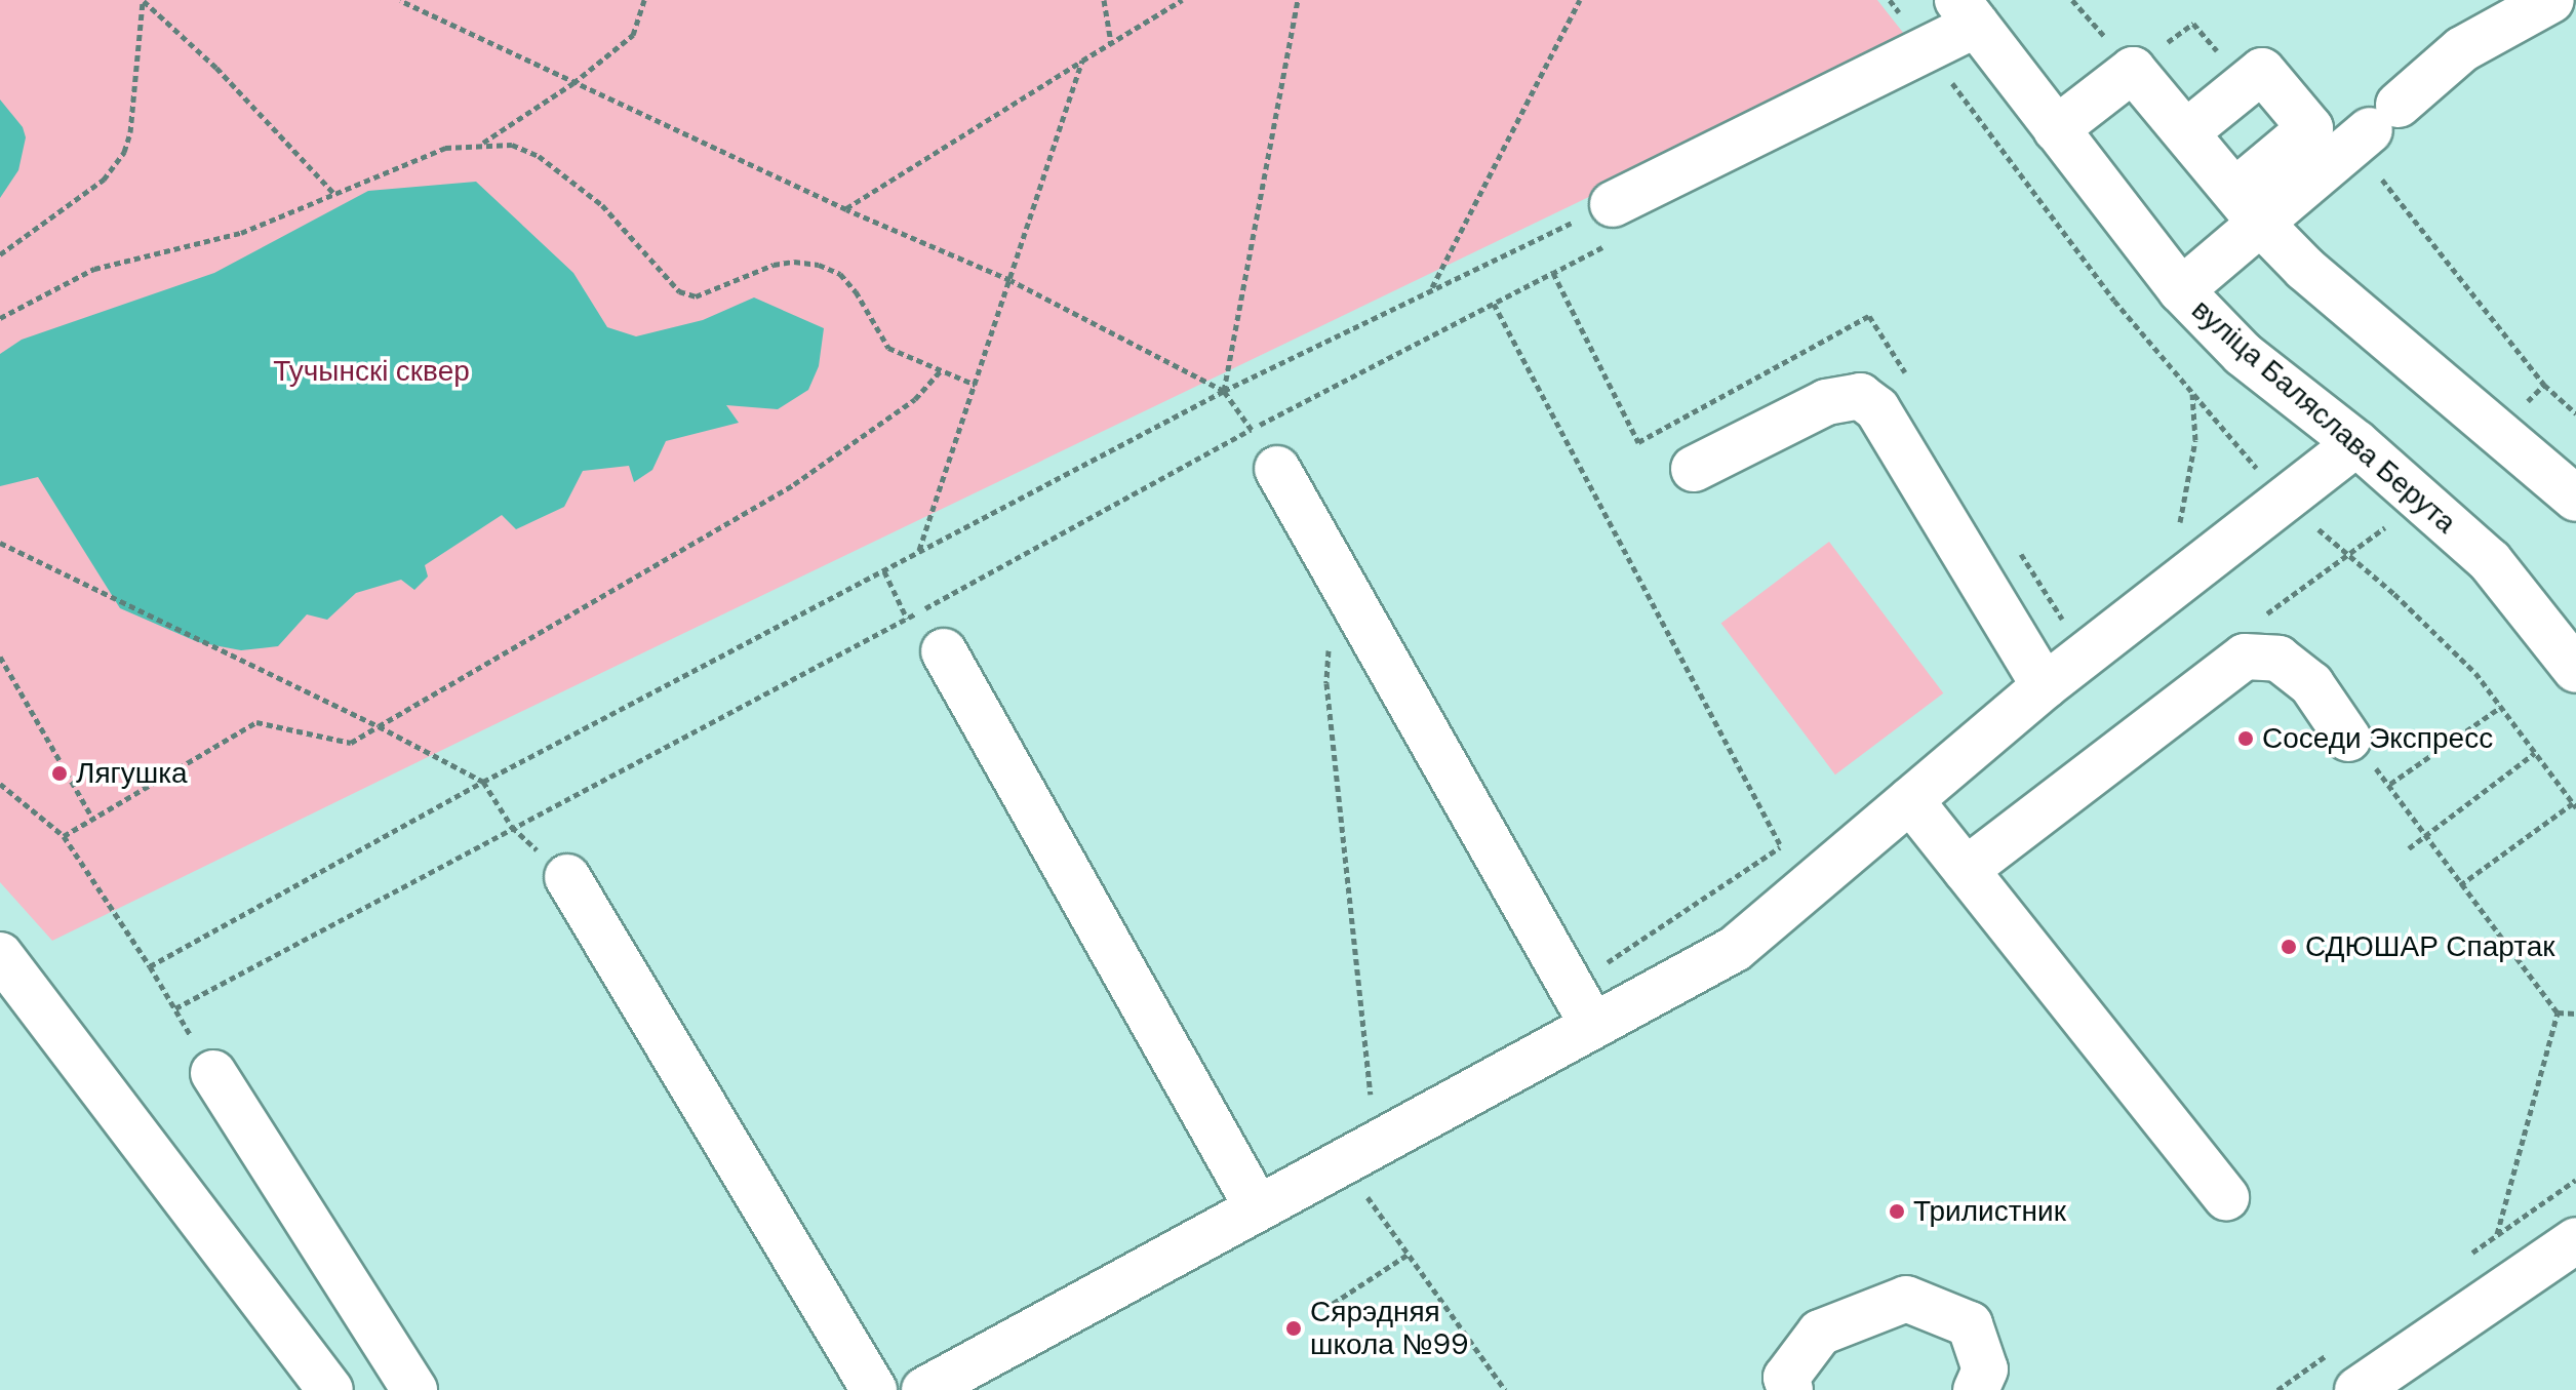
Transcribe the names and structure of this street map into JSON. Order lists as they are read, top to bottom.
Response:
{
  "streets": {
    "street": ["вуліца Баляслава Берута"]
  },
  "parks": ["Тучынскі сквер"],
  "places": [
    "Соседи Экспресс",
    "Лягушка",
    "СДЮШАР Спартак",
    "Трилистник",
    "Сярэдняя школа №99"
  ]
}
